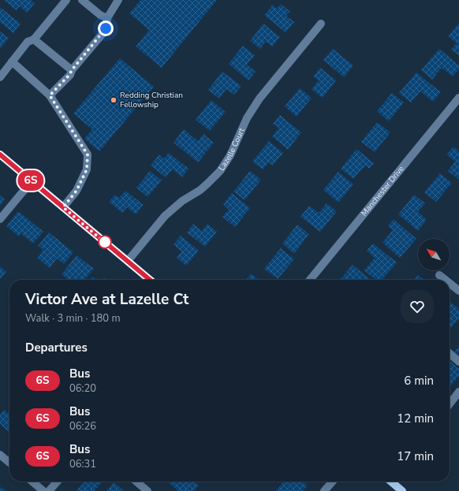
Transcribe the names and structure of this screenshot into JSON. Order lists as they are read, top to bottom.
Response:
{
  "streets": {
    "street": ["Lazelle Court", "Manchester Drive"]
  },
  "places": ["Redding Christian Fellowship"],
  "lines": ["bus line 6S"],
  "north": "top left",
  "page": {
    "on_map": "6S",
    "heading": [
      ["Victor Ave at Lazelle Ct", "Walk · 3 min · 180 m"],
      "Departures"
    ],
    "list": [
      {
        "mark": "6S",
        "name": "Bus",
        "note": "06:20",
        "value": "6 min"
      },
      {
        "mark": "6S",
        "name": "Bus",
        "note": "06:26",
        "value": "12 min"
      },
      {
        "mark": "6S",
        "name": "Bus",
        "note": "06:31",
        "value": "17 min"
      }
    ]
  }
}
